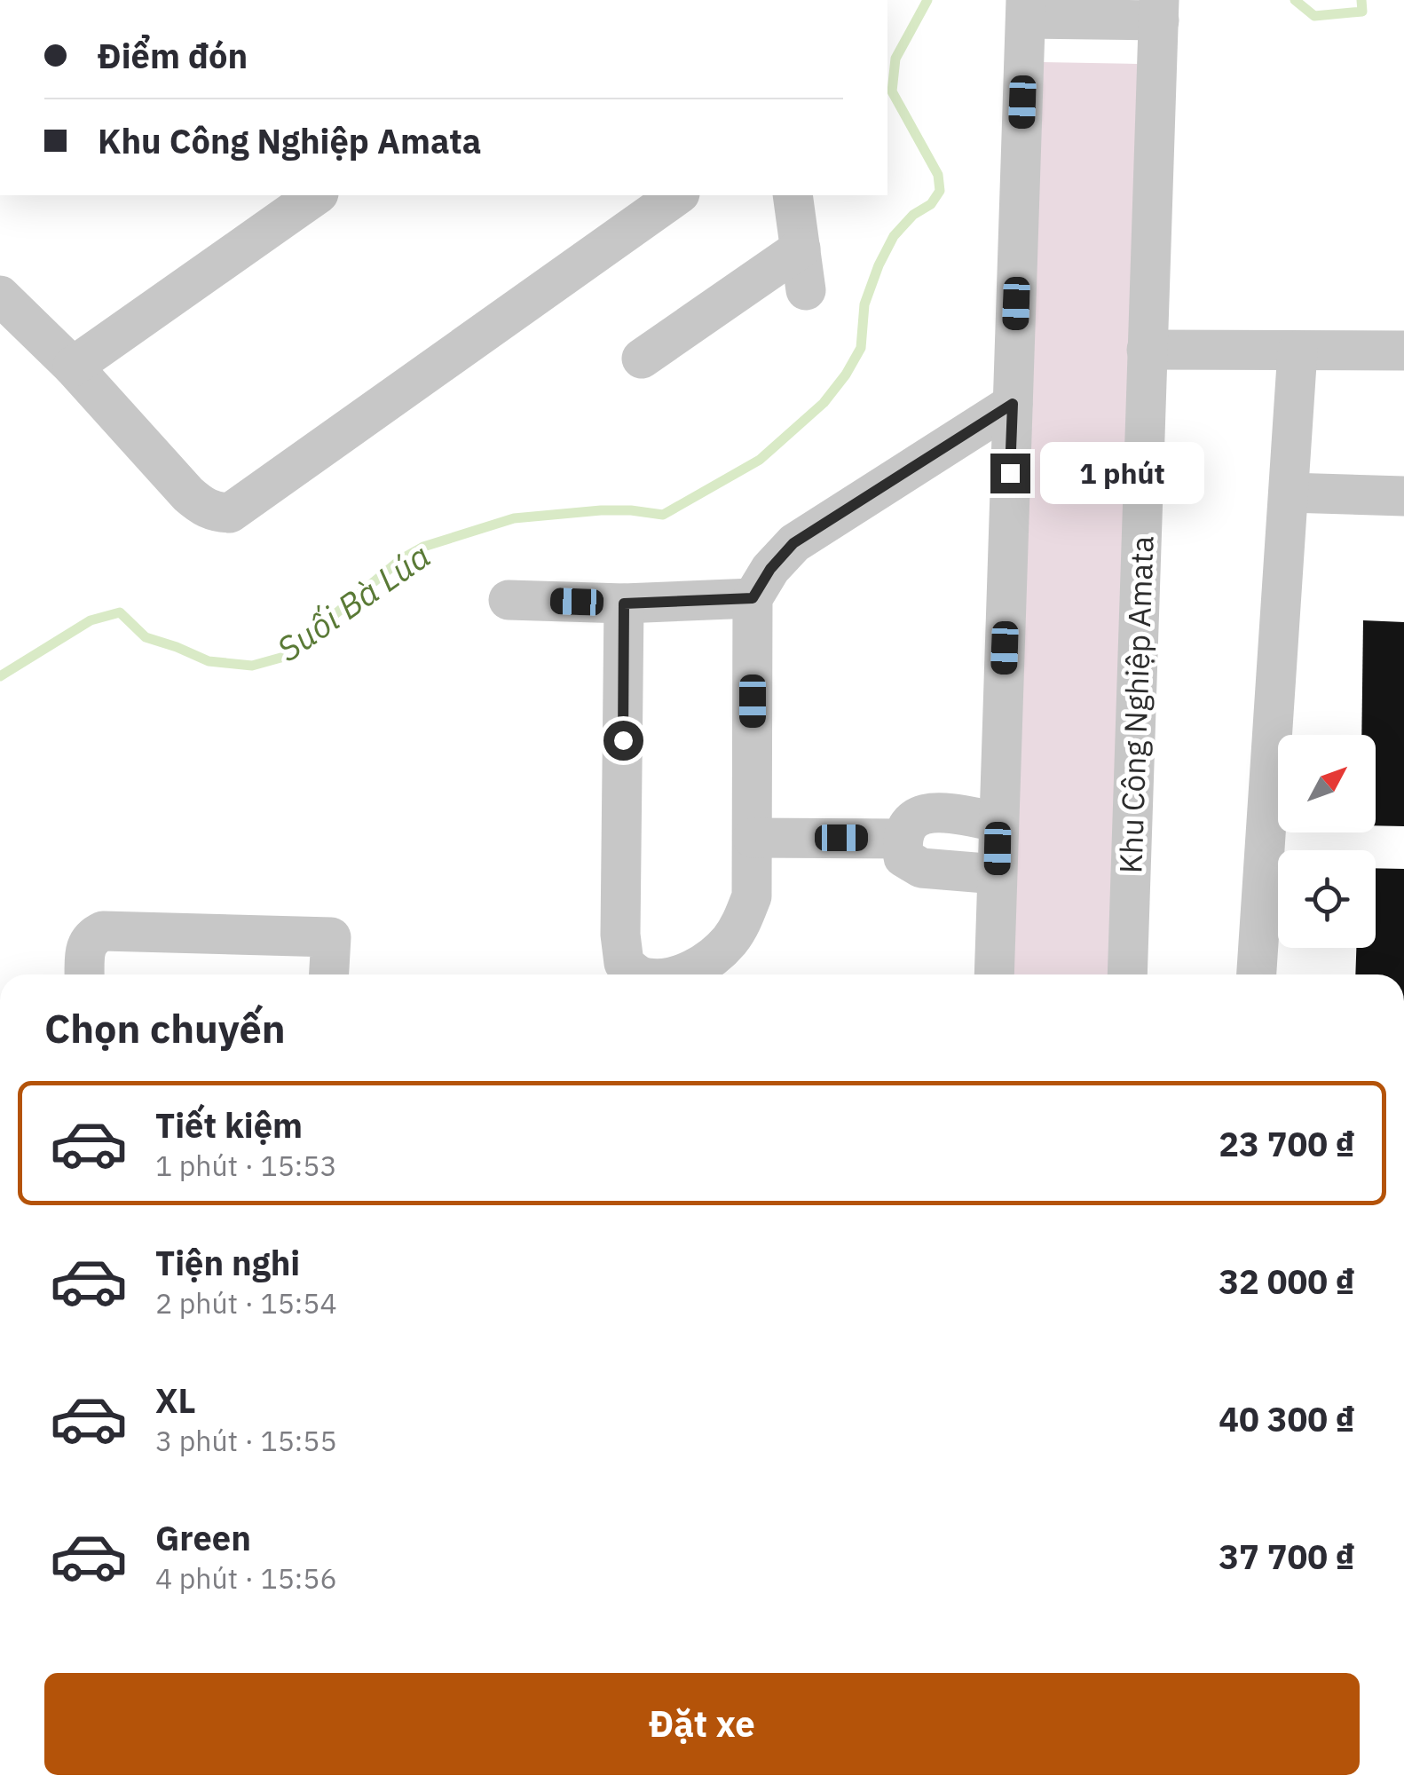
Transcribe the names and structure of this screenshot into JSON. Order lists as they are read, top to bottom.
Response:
{
  "streets": {
    "street": ["Khu Công Nghiệp Amata"]
  },
  "water": ["Suối Bà Lúa"],
  "north": "top right",
  "page": {
    "banner": ["Điểm đón", "Khu Công Nghiệp Amata"],
    "bubble": "1 phút",
    "heading": "Chọn chuyến",
    "list": [
      {
        "name": "Tiết kiệm",
        "note": "1 phút · 15:53",
        "value": "23 700 ₫"
      },
      {
        "name": "Tiện nghi",
        "note": "2 phút · 15:54",
        "value": "32 000 ₫"
      },
      {
        "name": "XL",
        "note": "3 phút · 15:55",
        "value": "40 300 ₫"
      },
      {
        "name": "Green",
        "note": "4 phút · 15:56",
        "value": "37 700 ₫"
      }
    ],
    "buttons": "Đặt xe"
  }
}
